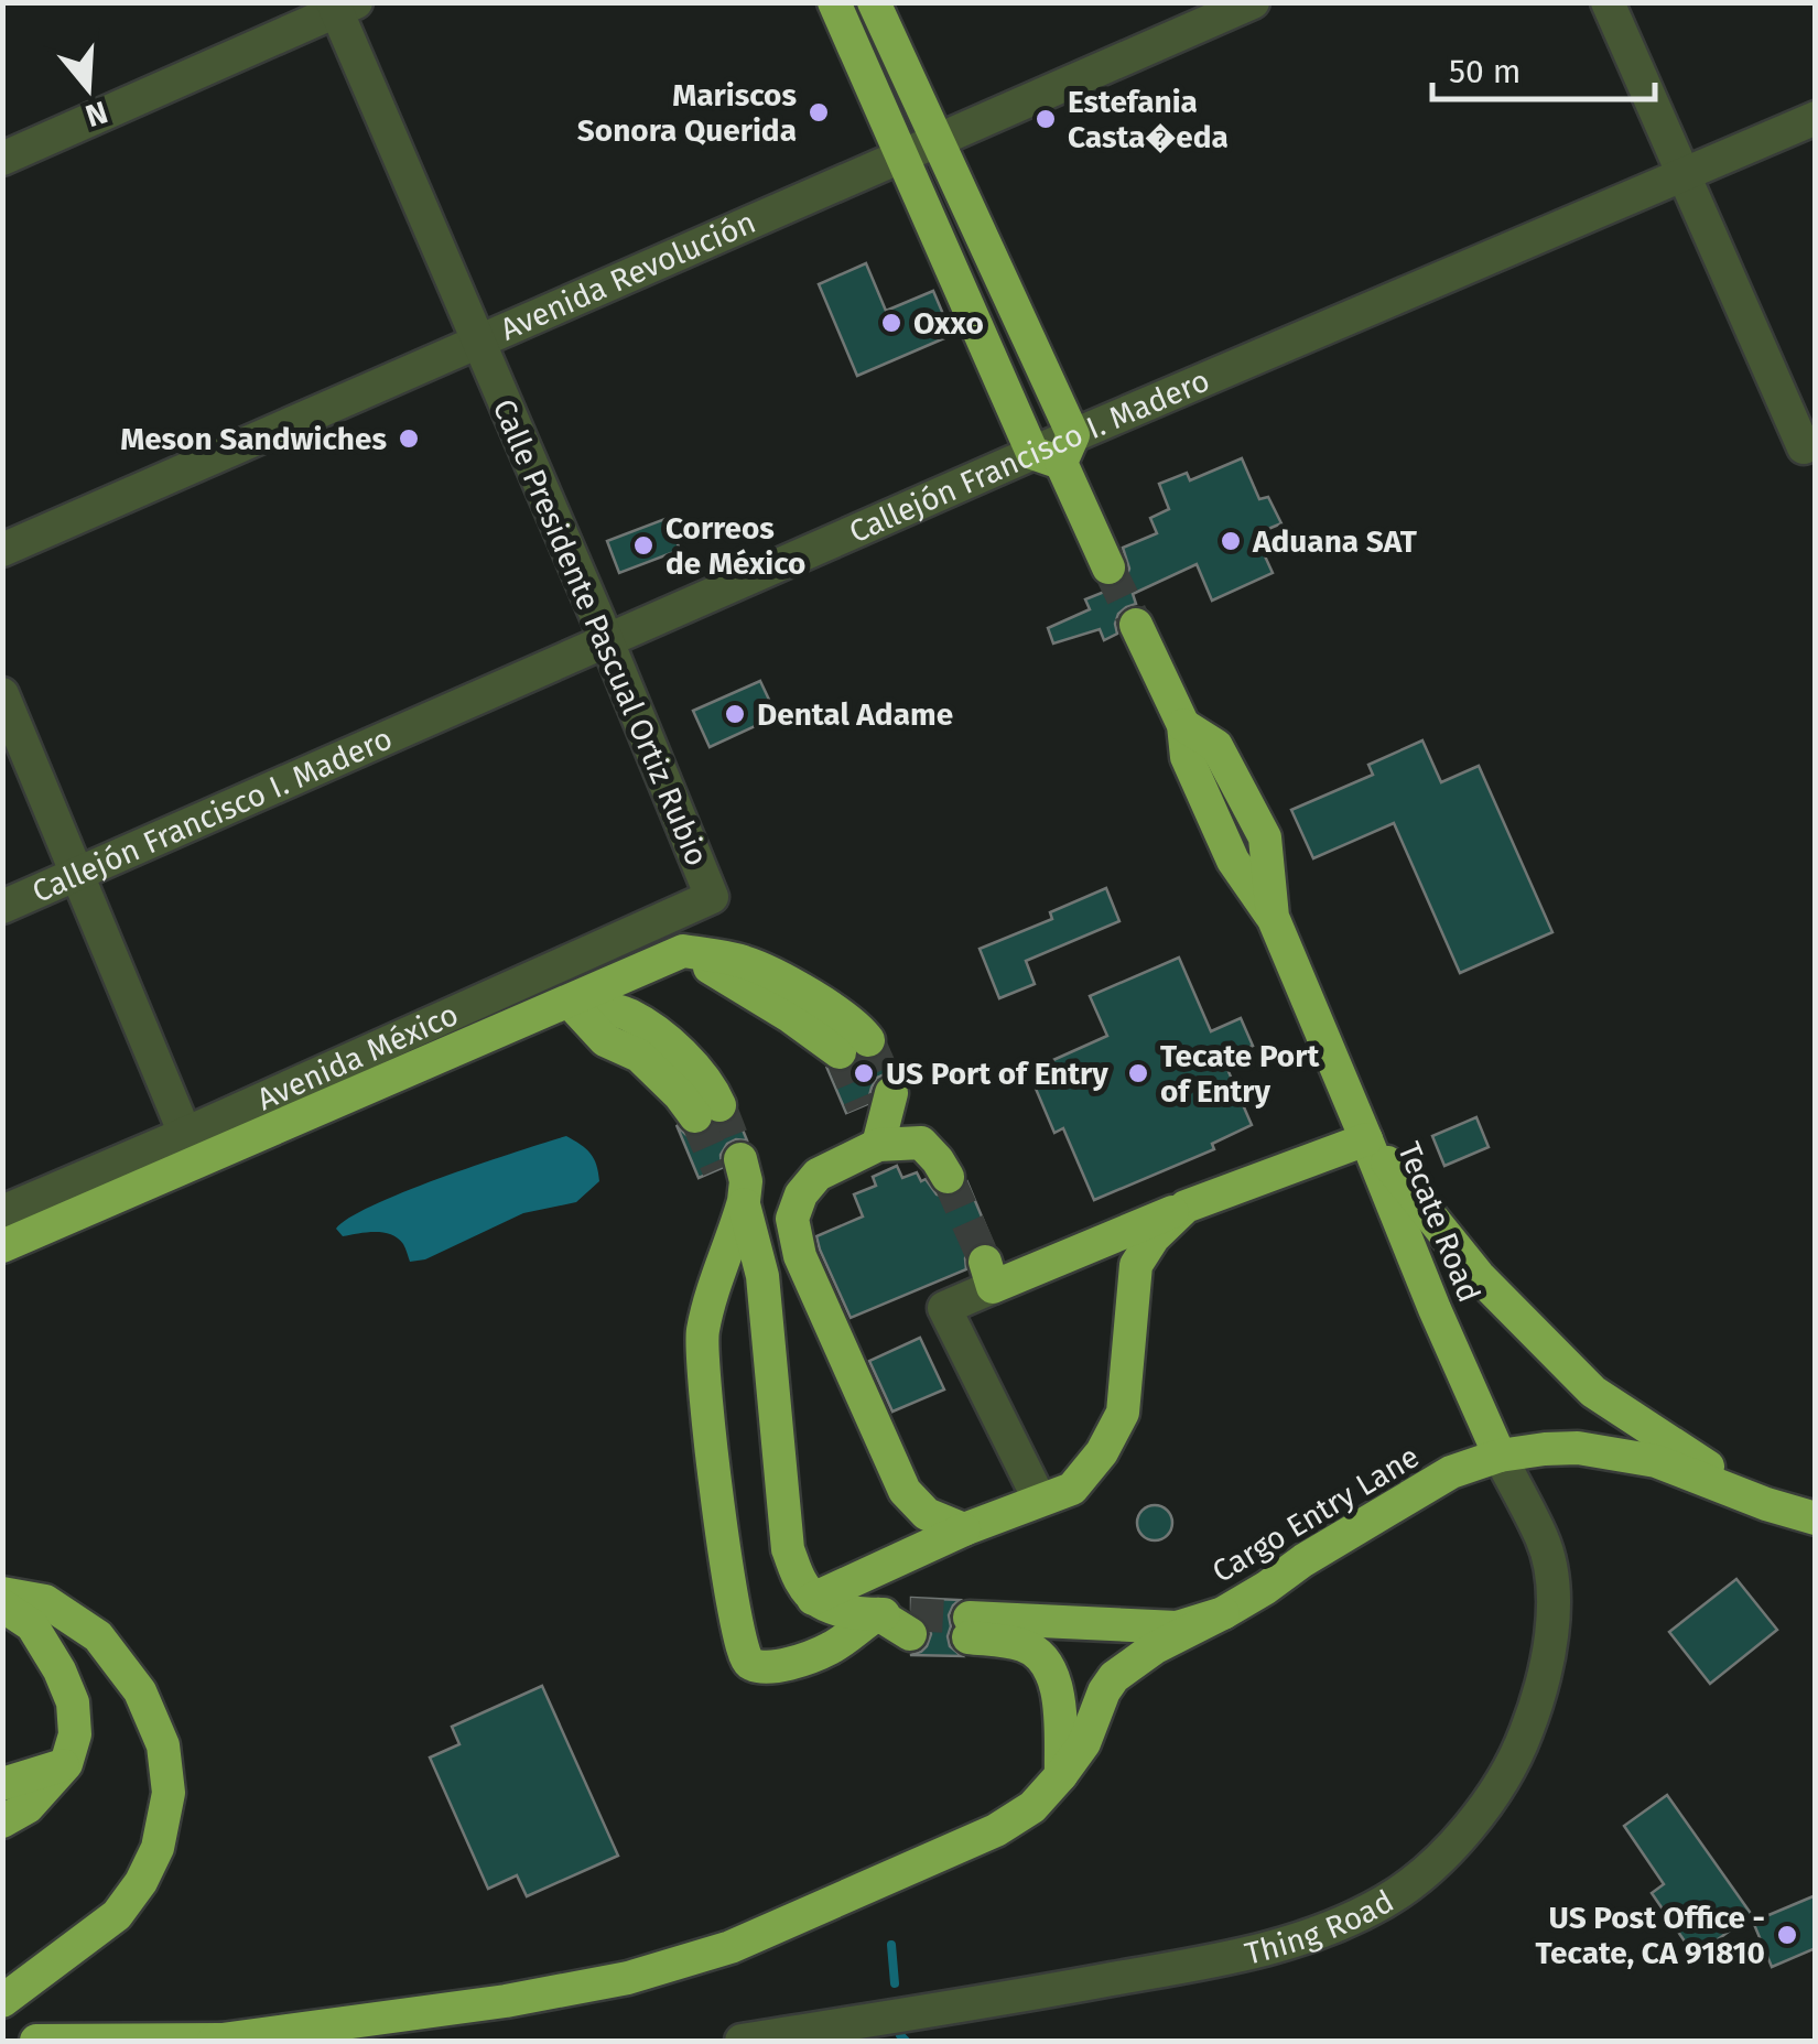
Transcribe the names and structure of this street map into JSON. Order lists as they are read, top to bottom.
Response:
{
  "streets": {
    "highway": ["Tecate Road", "Cargo Entry Lane"],
    "street": [
      "Avenida Revolución",
      "Callejón Francisco I. Madero",
      "Calle Presidente Pascual Ortiz Rubio",
      "Avenida México",
      "Thing Road"
    ]
  },
  "crossings": [
    ["Avenida Revolución", "Calle Presidente Pascual Ortiz Rubio"],
    ["Callejón Francisco I. Madero", "Calle Presidente Pascual Ortiz Rubio"],
    ["Calle Presidente Pascual Ortiz Rubio", "Avenida México"],
    ["Tecate Road", "Cargo Entry Lane"],
    ["Tecate Road", "Thing Road"],
    ["Cargo Entry Lane", "Thing Road"]
  ],
  "places": [
    "Mariscos Sonora Querida",
    "Estefania Casta�eda",
    "Oxxo",
    "Meson Sandwiches",
    "Aduana SAT",
    "Correos de México",
    "Dental Adame",
    "US Port of Entry",
    "Tecate Port of Entry",
    "US Post Office - Tecate, CA 91810"
  ],
  "scale_bar": "50 m",
  "north": "bottom"
}
